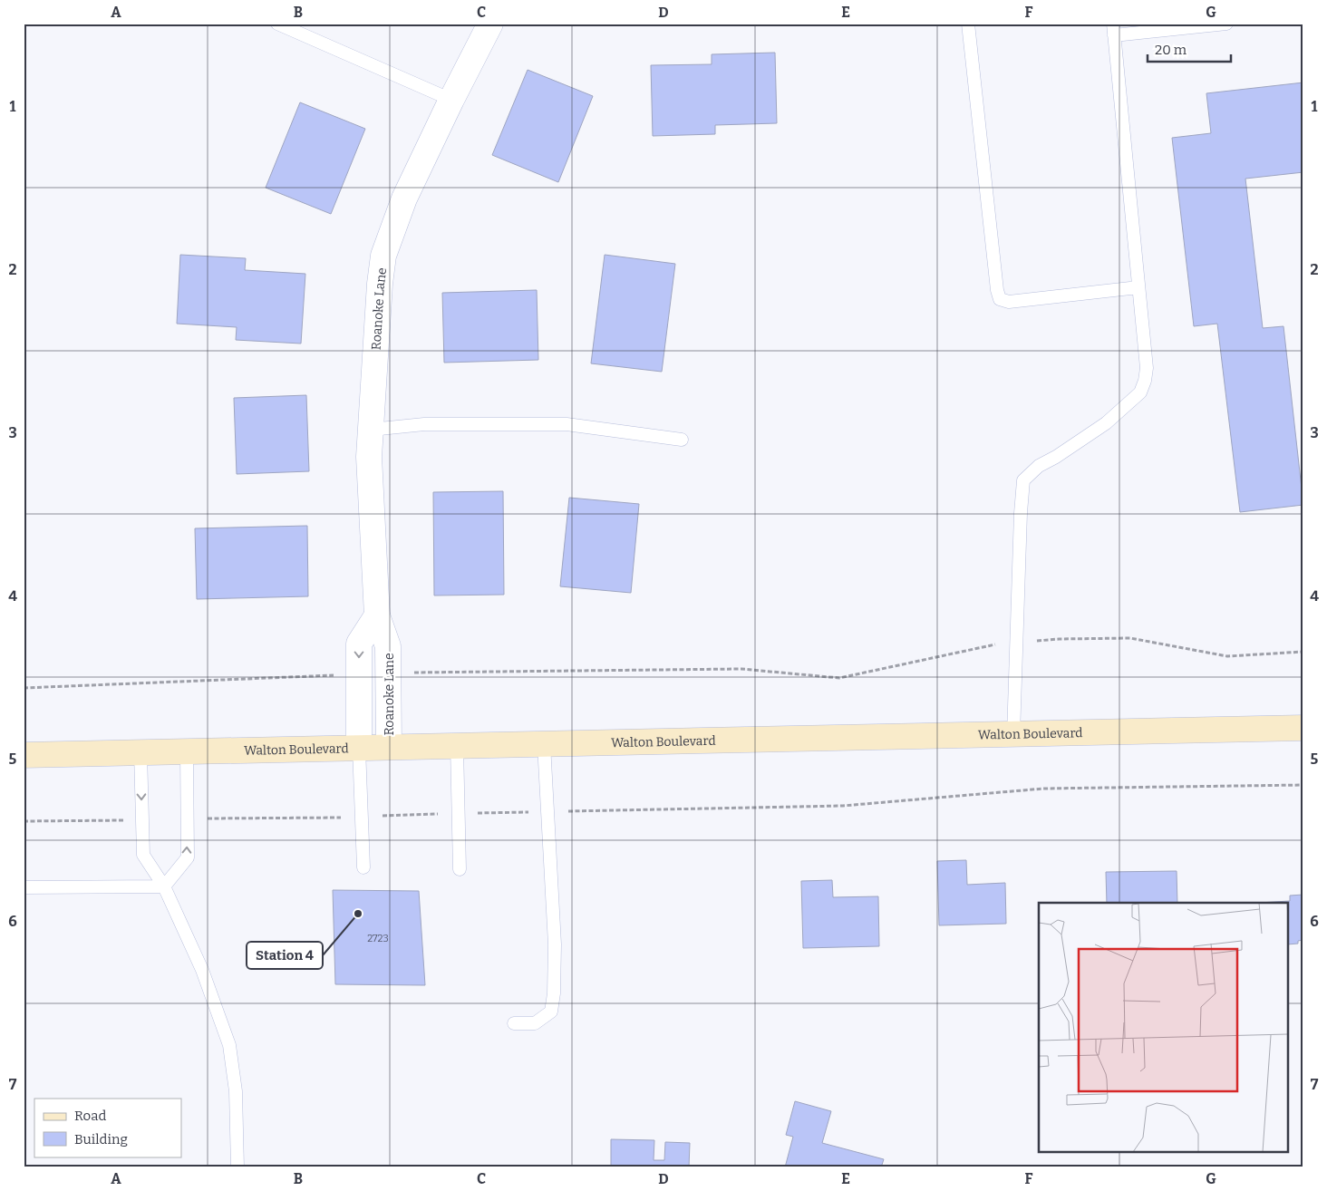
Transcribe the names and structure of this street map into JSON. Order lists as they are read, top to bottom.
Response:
{
  "streets": {
    "main road": ["Walton Boulevard"],
    "street": ["Roanoke Lane"]
  },
  "crossings": [
    ["Roanoke Lane", "Walton Boulevard"]
  ],
  "places": ["Station 4"],
  "house_numbers": ["2723"],
  "legend": ["Road", "Building"],
  "scale_bar": "20 m",
  "grid": {
    "columns": [
      "A",
      "B",
      "C",
      "D",
      "E",
      "F",
      "G"
    ],
    "rows": [
      "1",
      "2",
      "3",
      "4",
      "5",
      "6",
      "7"
    ]
  }
}
